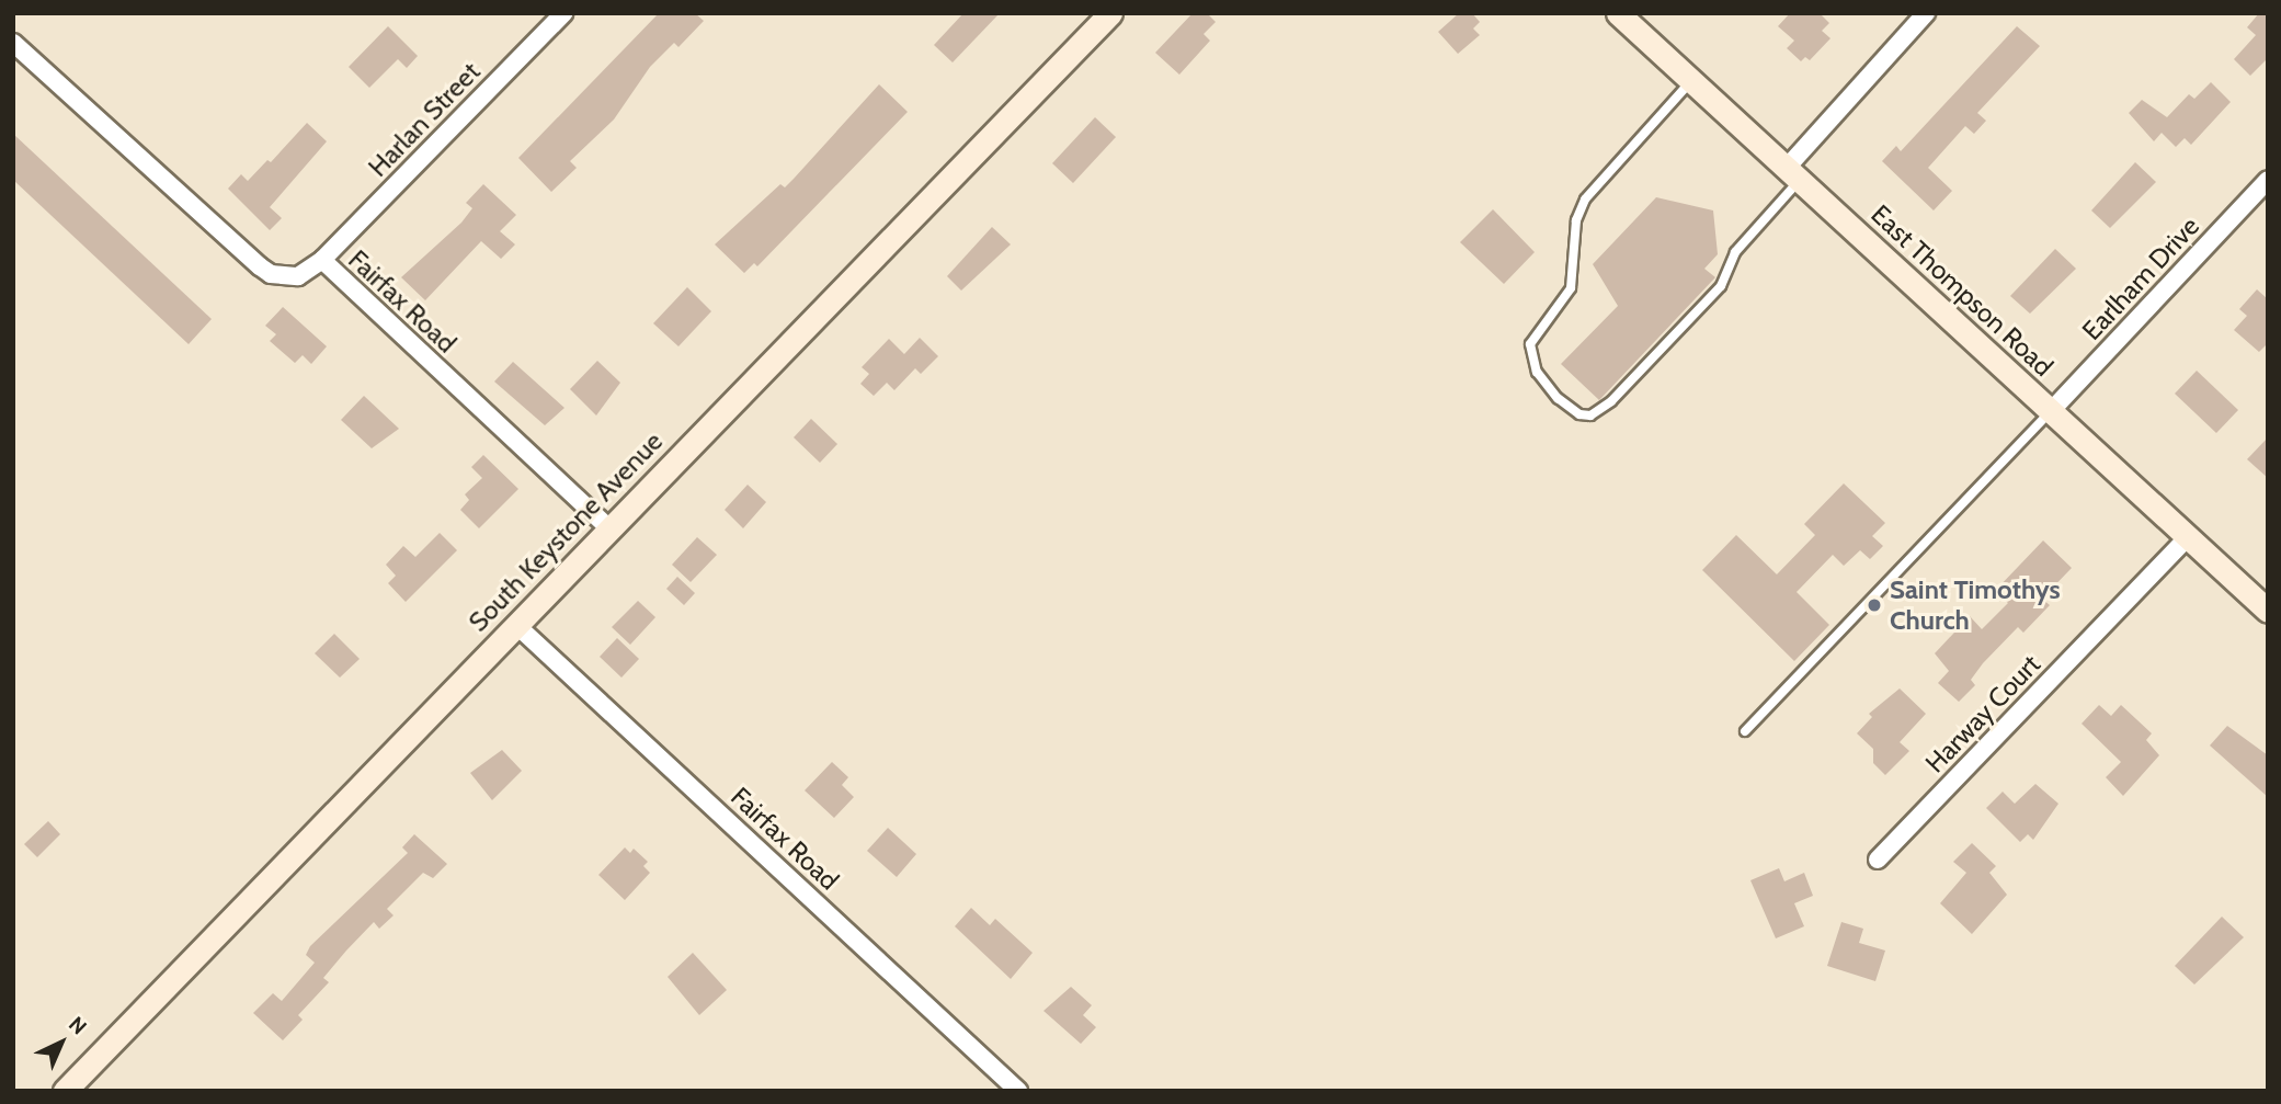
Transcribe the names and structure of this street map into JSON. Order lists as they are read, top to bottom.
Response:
{
  "streets": {
    "main road": ["East Thompson Road", "South Keystone Avenue"],
    "street": [
      "Harlan Street",
      "Earlham Drive",
      "Fairfax Road",
      "Harway Court"
    ]
  },
  "crossings": [
    ["Harlan Street", "Fairfax Road"],
    ["Earlham Drive", "East Thompson Road"],
    ["East Thompson Road", "Harway Court"],
    ["Fairfax Road", "South Keystone Avenue"]
  ],
  "places": ["Saint Timothys Church"],
  "north": "top right"
}
